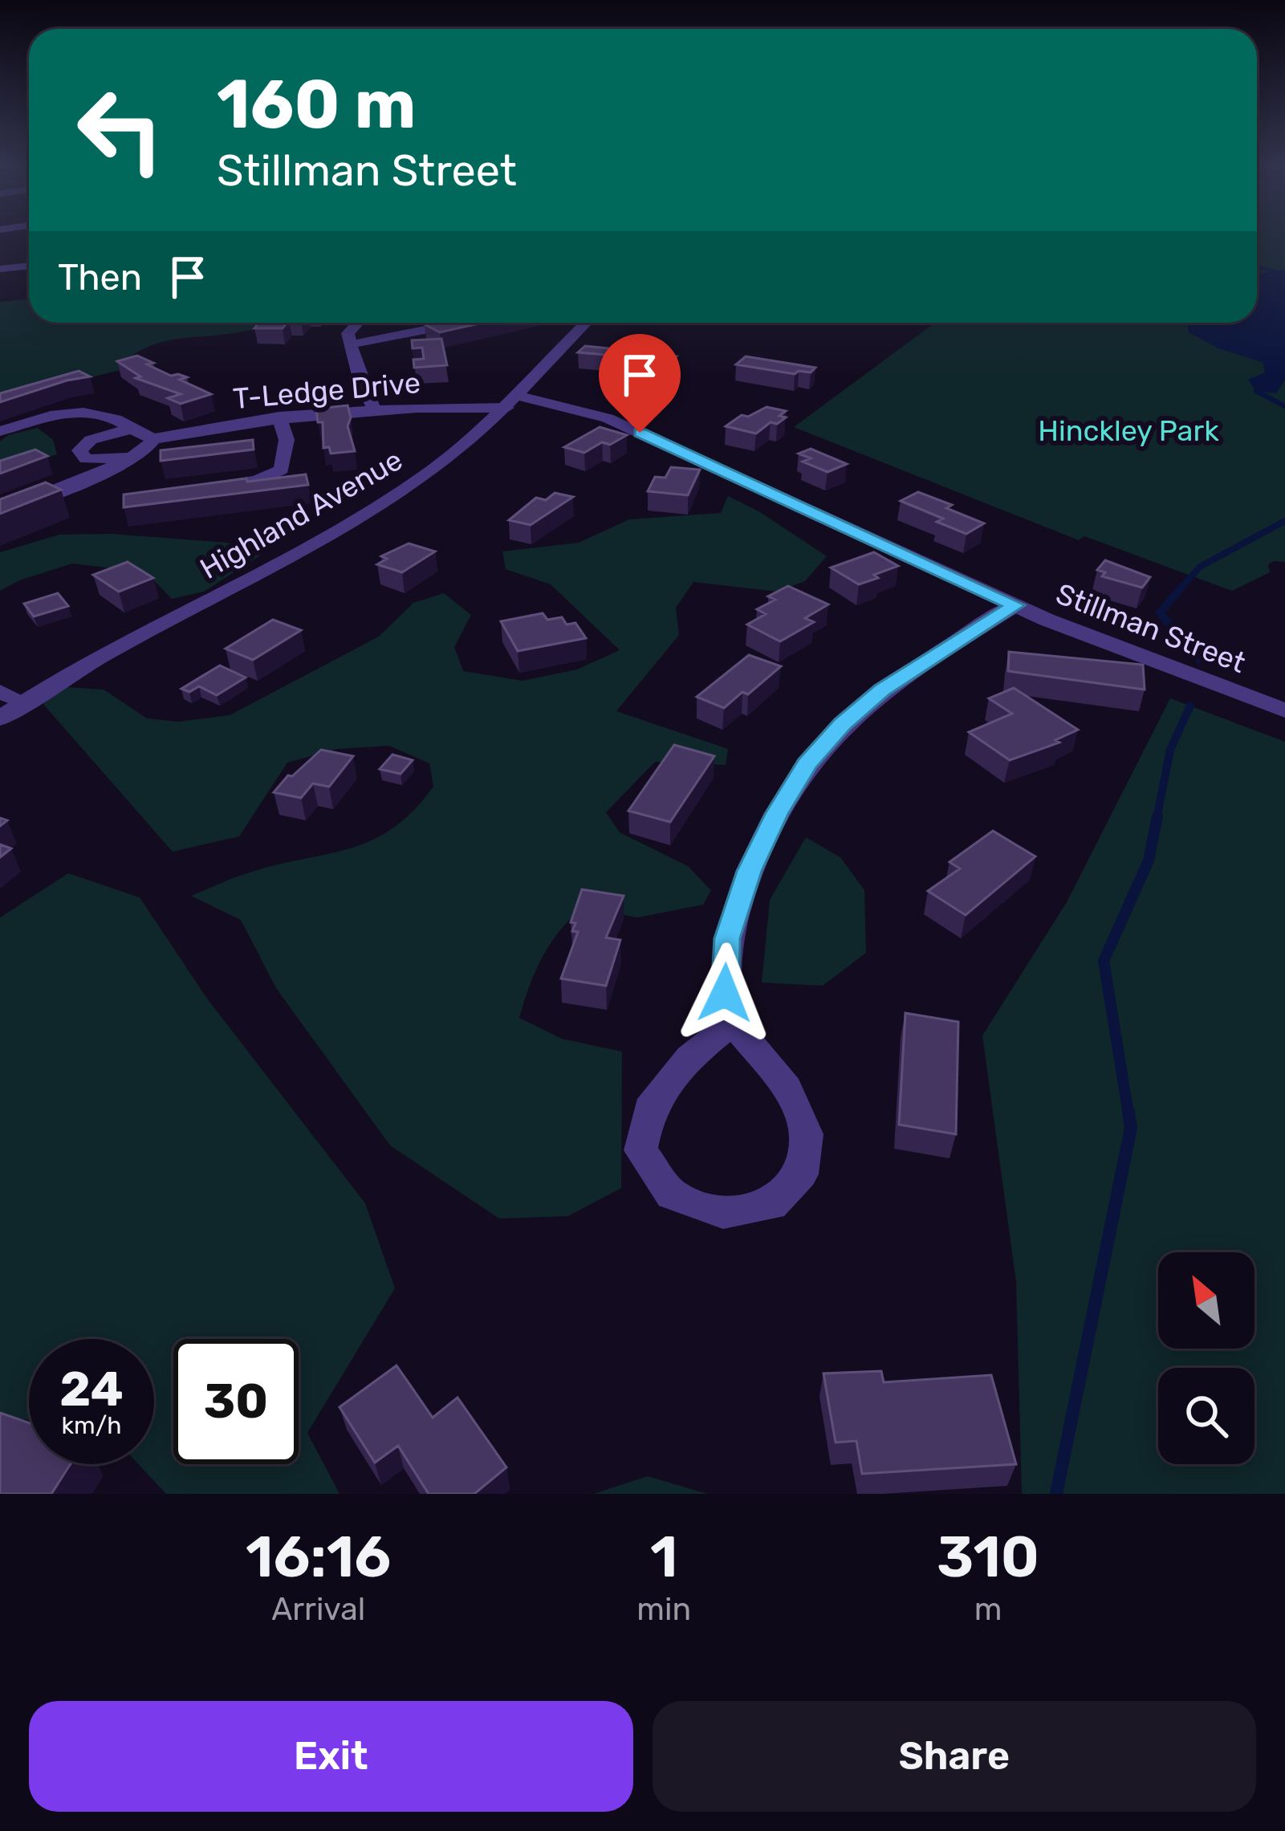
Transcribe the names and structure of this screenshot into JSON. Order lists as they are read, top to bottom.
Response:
{
  "streets": {
    "street": ["T-Ledge Drive", "Highland Avenue", "Stillman Street"]
  },
  "crossings": [
    ["T-Ledge Drive", "Highland Avenue"],
    ["T-Ledge Drive", "Stillman Street"],
    ["Highland Avenue", "Stillman Street"]
  ],
  "parks": ["Hinckley Park"],
  "north": "top left",
  "page": {
    "turn": ["160 m", "Stillman Street"],
    "then": "Then",
    "speed": "24 km/h",
    "limit": "30",
    "eta": [
      "16:16",
      "Arrival",
      "1",
      "min",
      "310",
      "m"
    ],
    "buttons": ["Exit", "Share"]
  }
}
